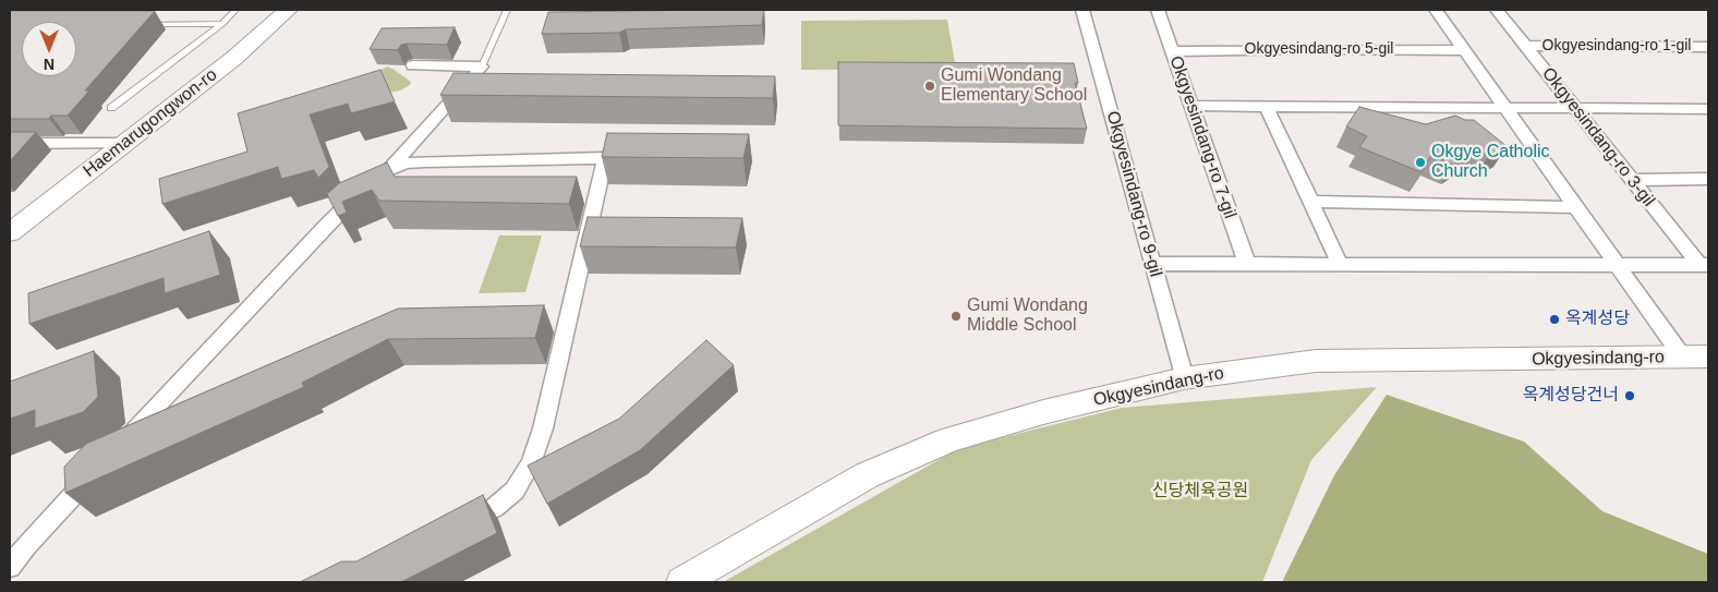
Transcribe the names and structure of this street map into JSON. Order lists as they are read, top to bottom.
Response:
{
  "streets": {
    "street": [
      "Okgyesindang-ro 1-gil",
      "Okgyesindang-ro 5-gil",
      "Haemarugongwon-ro",
      "Okgyesindang-ro 7-gil",
      "Okgyesindang-ro 3-gil",
      "Okgyesindang-ro 9-gil",
      "Okgyesindang-ro"
    ]
  },
  "crossings": [
    ["Okgyesindang-ro 1-gil", "Okgyesindang-ro 3-gil"],
    ["Okgyesindang-ro 5-gil", "Okgyesindang-ro 7-gil"],
    ["Okgyesindang-ro 9-gil", "Okgyesindang-ro"]
  ],
  "parks": ["신당체육공원"],
  "places": [
    "Gumi Wondang Elementary School",
    "Okgye Catholic Church",
    "Gumi Wondang Middle School",
    "옥계성당",
    "옥계성당건너"
  ],
  "north": "bottom"
}
